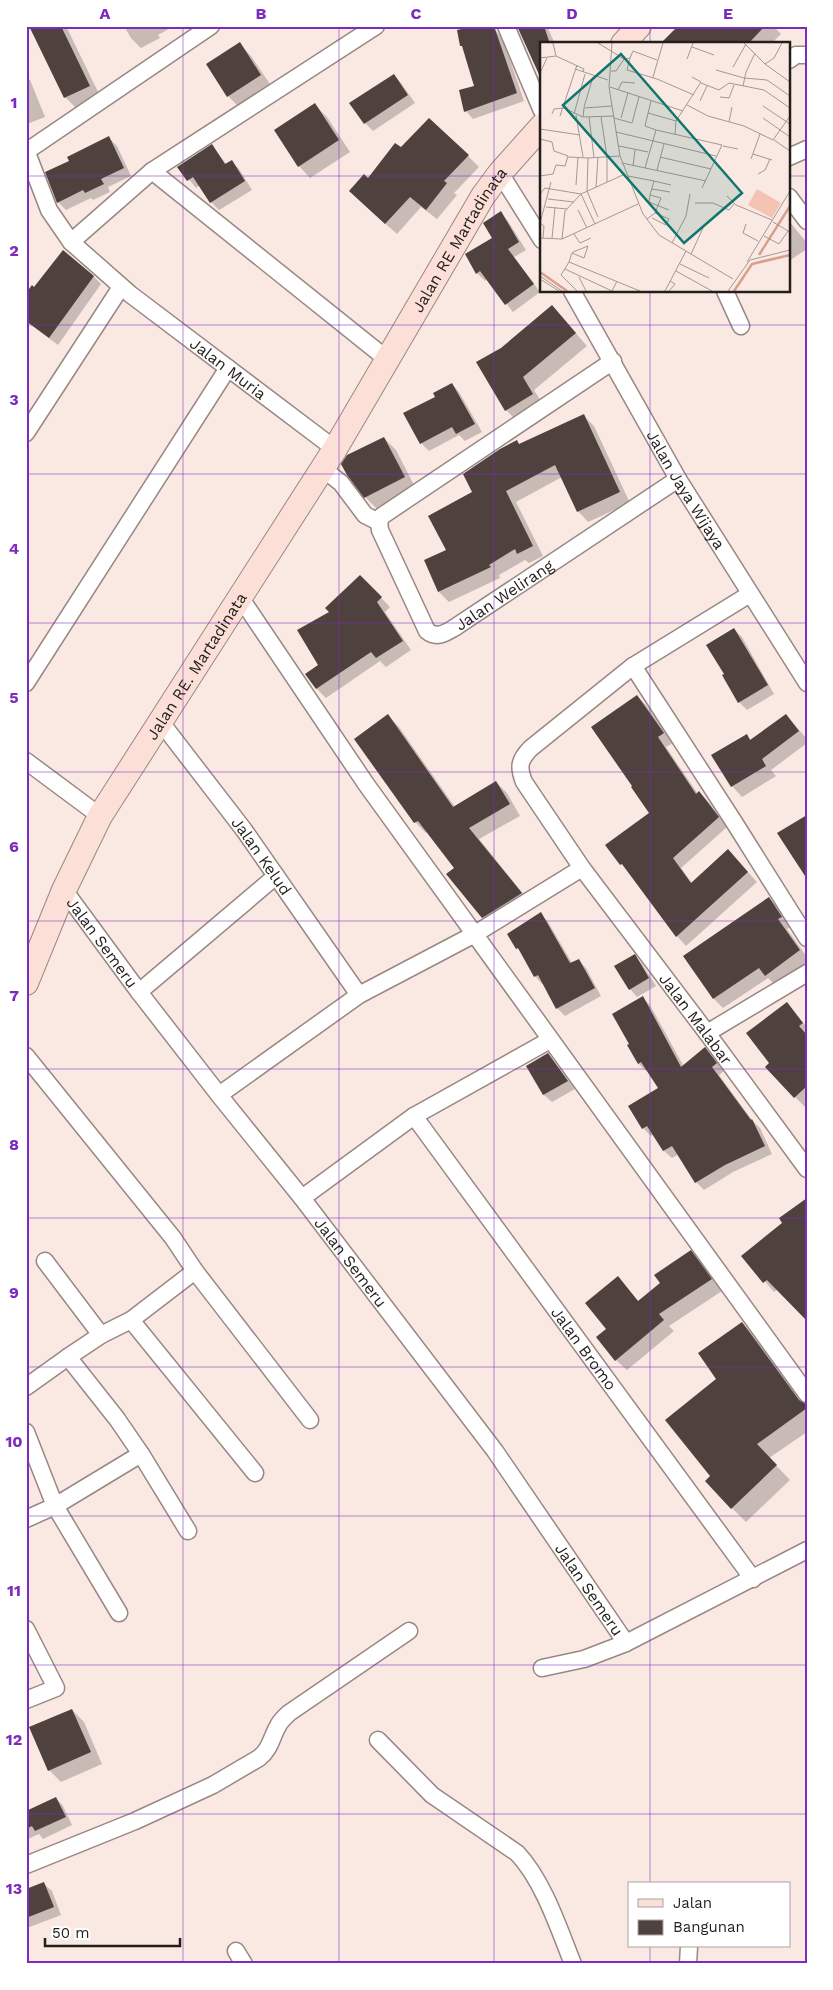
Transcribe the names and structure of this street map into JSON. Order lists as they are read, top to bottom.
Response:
{
  "streets": {
    "main road": ["Jalan RE Martadinata", "Jalan RE. Martadinata"],
    "street": [
      "Jalan Muria",
      "Jalan Jaya Wijaya",
      "Jalan Welirang",
      "Jalan Kelud",
      "Jalan Semeru",
      "Jalan Malabar",
      "Jalan Bromo"
    ]
  },
  "crossings": [
    ["Jalan RE Martadinata", "Jalan RE. Martadinata"],
    ["Jalan Muria", "Jalan Welirang"],
    ["Jalan Muria", "Jalan RE. Martadinata"],
    ["Jalan Jaya Wijaya", "Jalan Welirang"],
    ["Jalan RE. Martadinata", "Jalan Kelud"],
    ["Jalan RE. Martadinata", "Jalan Semeru"]
  ],
  "legend": ["Jalan", "Bangunan"],
  "scale_bar": "50 m",
  "grid": {
    "columns": [
      "A",
      "B",
      "C",
      "D",
      "E"
    ],
    "rows": [
      "1",
      "2",
      "3",
      "4",
      "5",
      "6",
      "7",
      "8",
      "9",
      "10",
      "11",
      "12",
      "13"
    ]
  }
}
